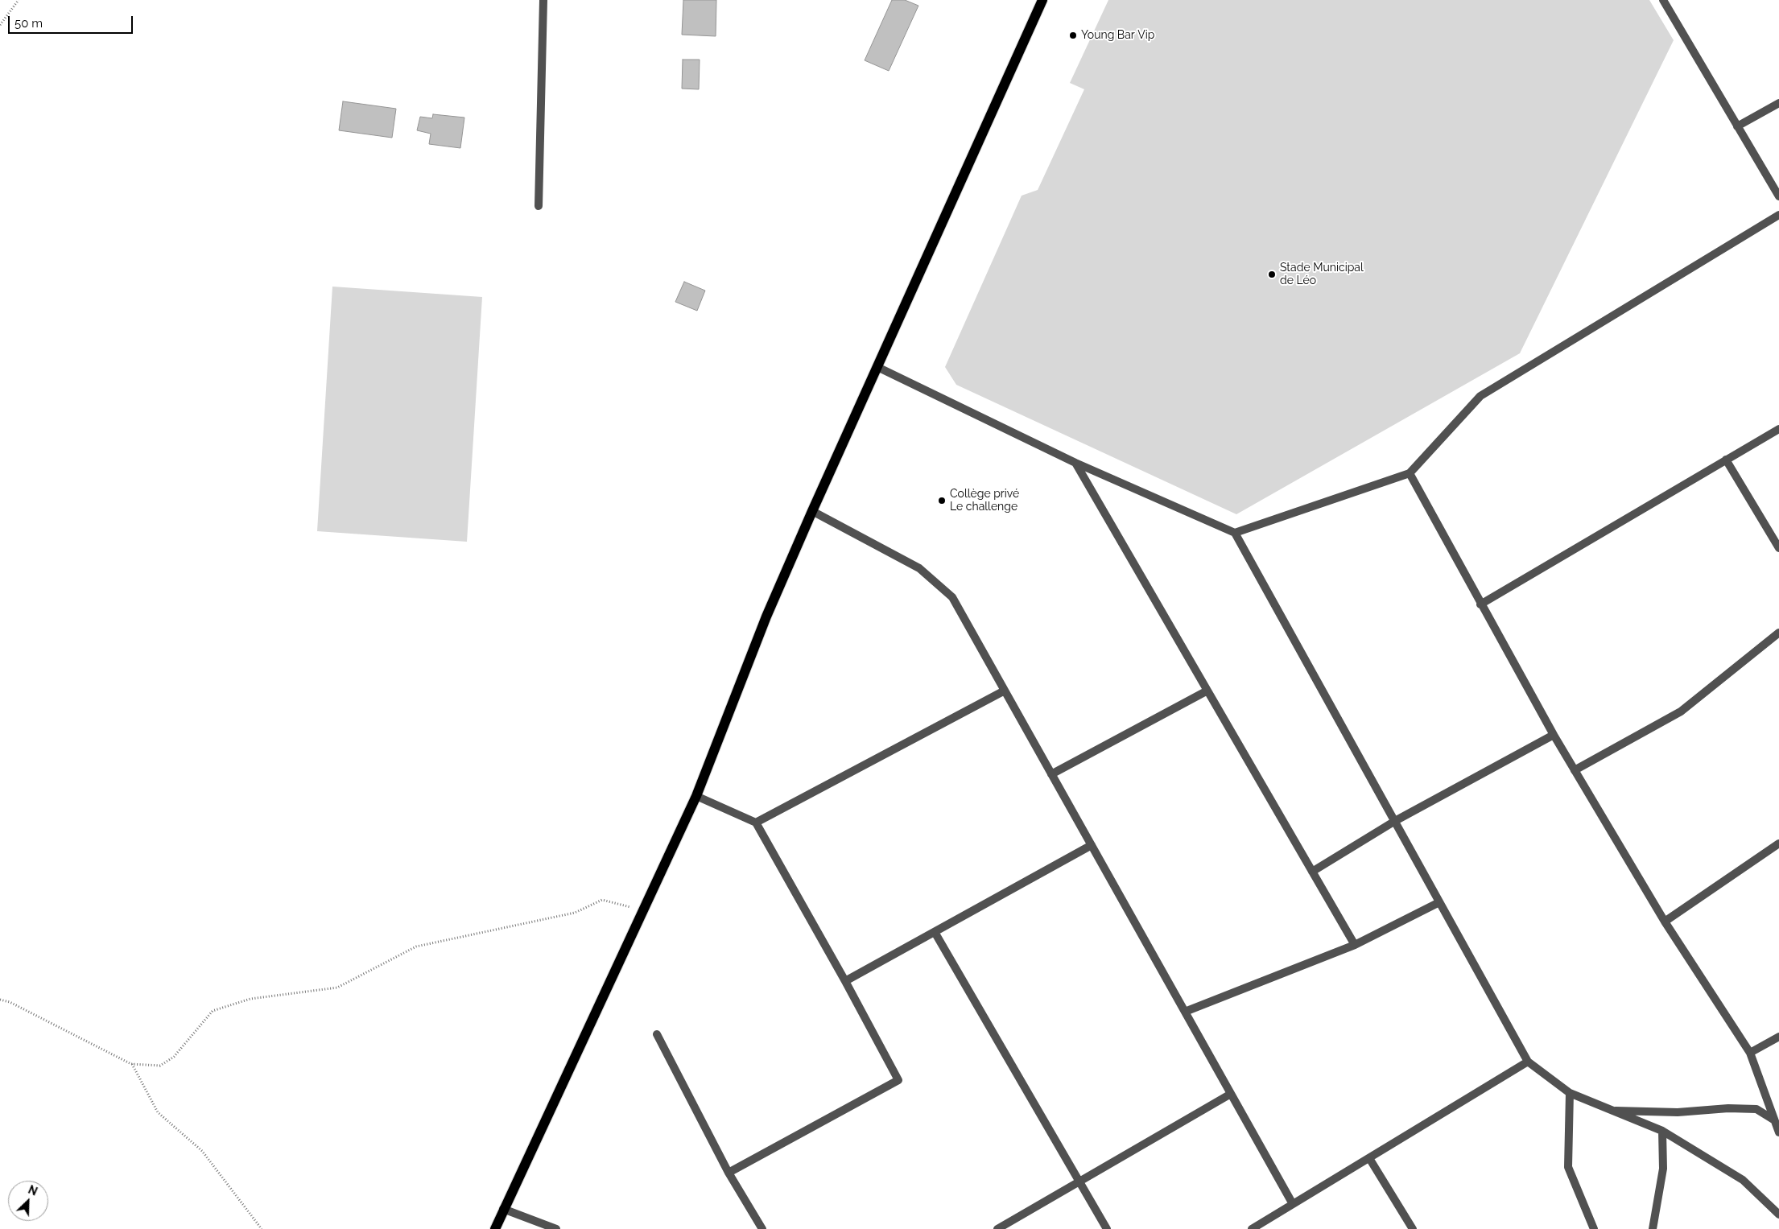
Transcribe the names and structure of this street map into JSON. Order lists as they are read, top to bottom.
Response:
{
  "places": ["Young Bar Vip", "Stade Municipal de Léo", "Collège privé Le challenge"],
  "scale_bar": "50 m",
  "north": "top right"
}
